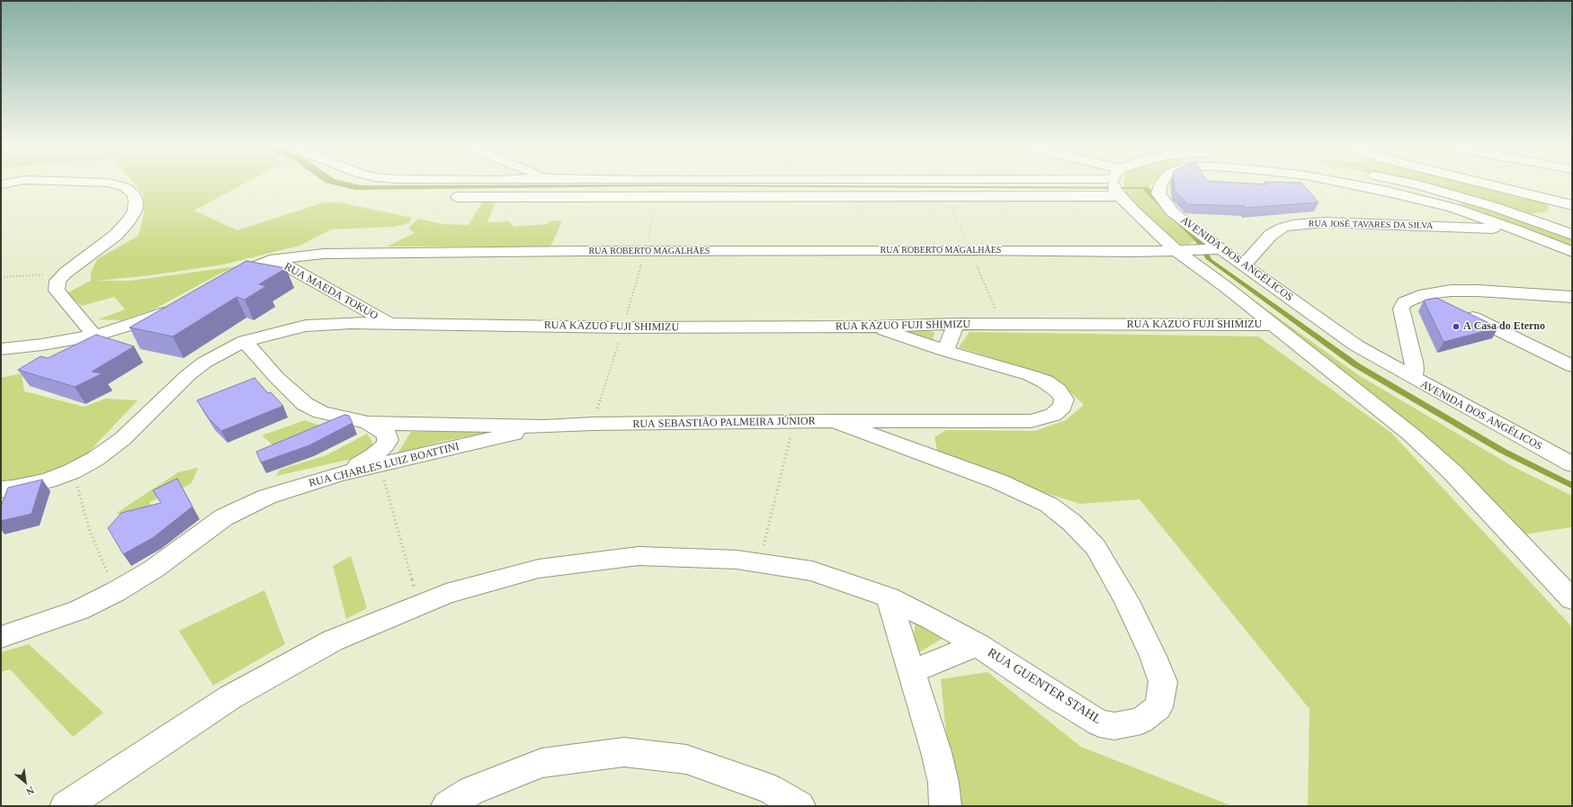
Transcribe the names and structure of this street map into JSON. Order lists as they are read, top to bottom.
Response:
{
  "streets": {
    "street": [
      "RUA JOSÉ TAVARES DA SILVA",
      "RUA ROBERTO MAGALHÃES",
      "AVENIDA DOS ANGÉLICOS",
      "RUA MAEDA TOKUO",
      "RUA KAZUO FUJI SHIMIZU",
      "RUA SEBASTIÃO PALMEIRA JÚNIOR",
      "RUA CHARLES LUIZ BOATTINI",
      "RUA GUENTER STAHL"
    ]
  },
  "crossings": [
    ["RUA JOSÉ TAVARES DA SILVA", "AVENIDA DOS ANGÉLICOS"],
    ["RUA ROBERTO MAGALHÃES", "AVENIDA DOS ANGÉLICOS"],
    ["RUA ROBERTO MAGALHÃES", "RUA MAEDA TOKUO"],
    ["RUA MAEDA TOKUO", "RUA KAZUO FUJI SHIMIZU"],
    ["RUA KAZUO FUJI SHIMIZU", "RUA SEBASTIÃO PALMEIRA JÚNIOR"],
    ["RUA SEBASTIÃO PALMEIRA JÚNIOR", "RUA CHARLES LUIZ BOATTINI"],
    ["RUA SEBASTIÃO PALMEIRA JÚNIOR", "RUA GUENTER STAHL"]
  ],
  "places": ["A Casa do Eterno"],
  "north": "bottom right"
}
